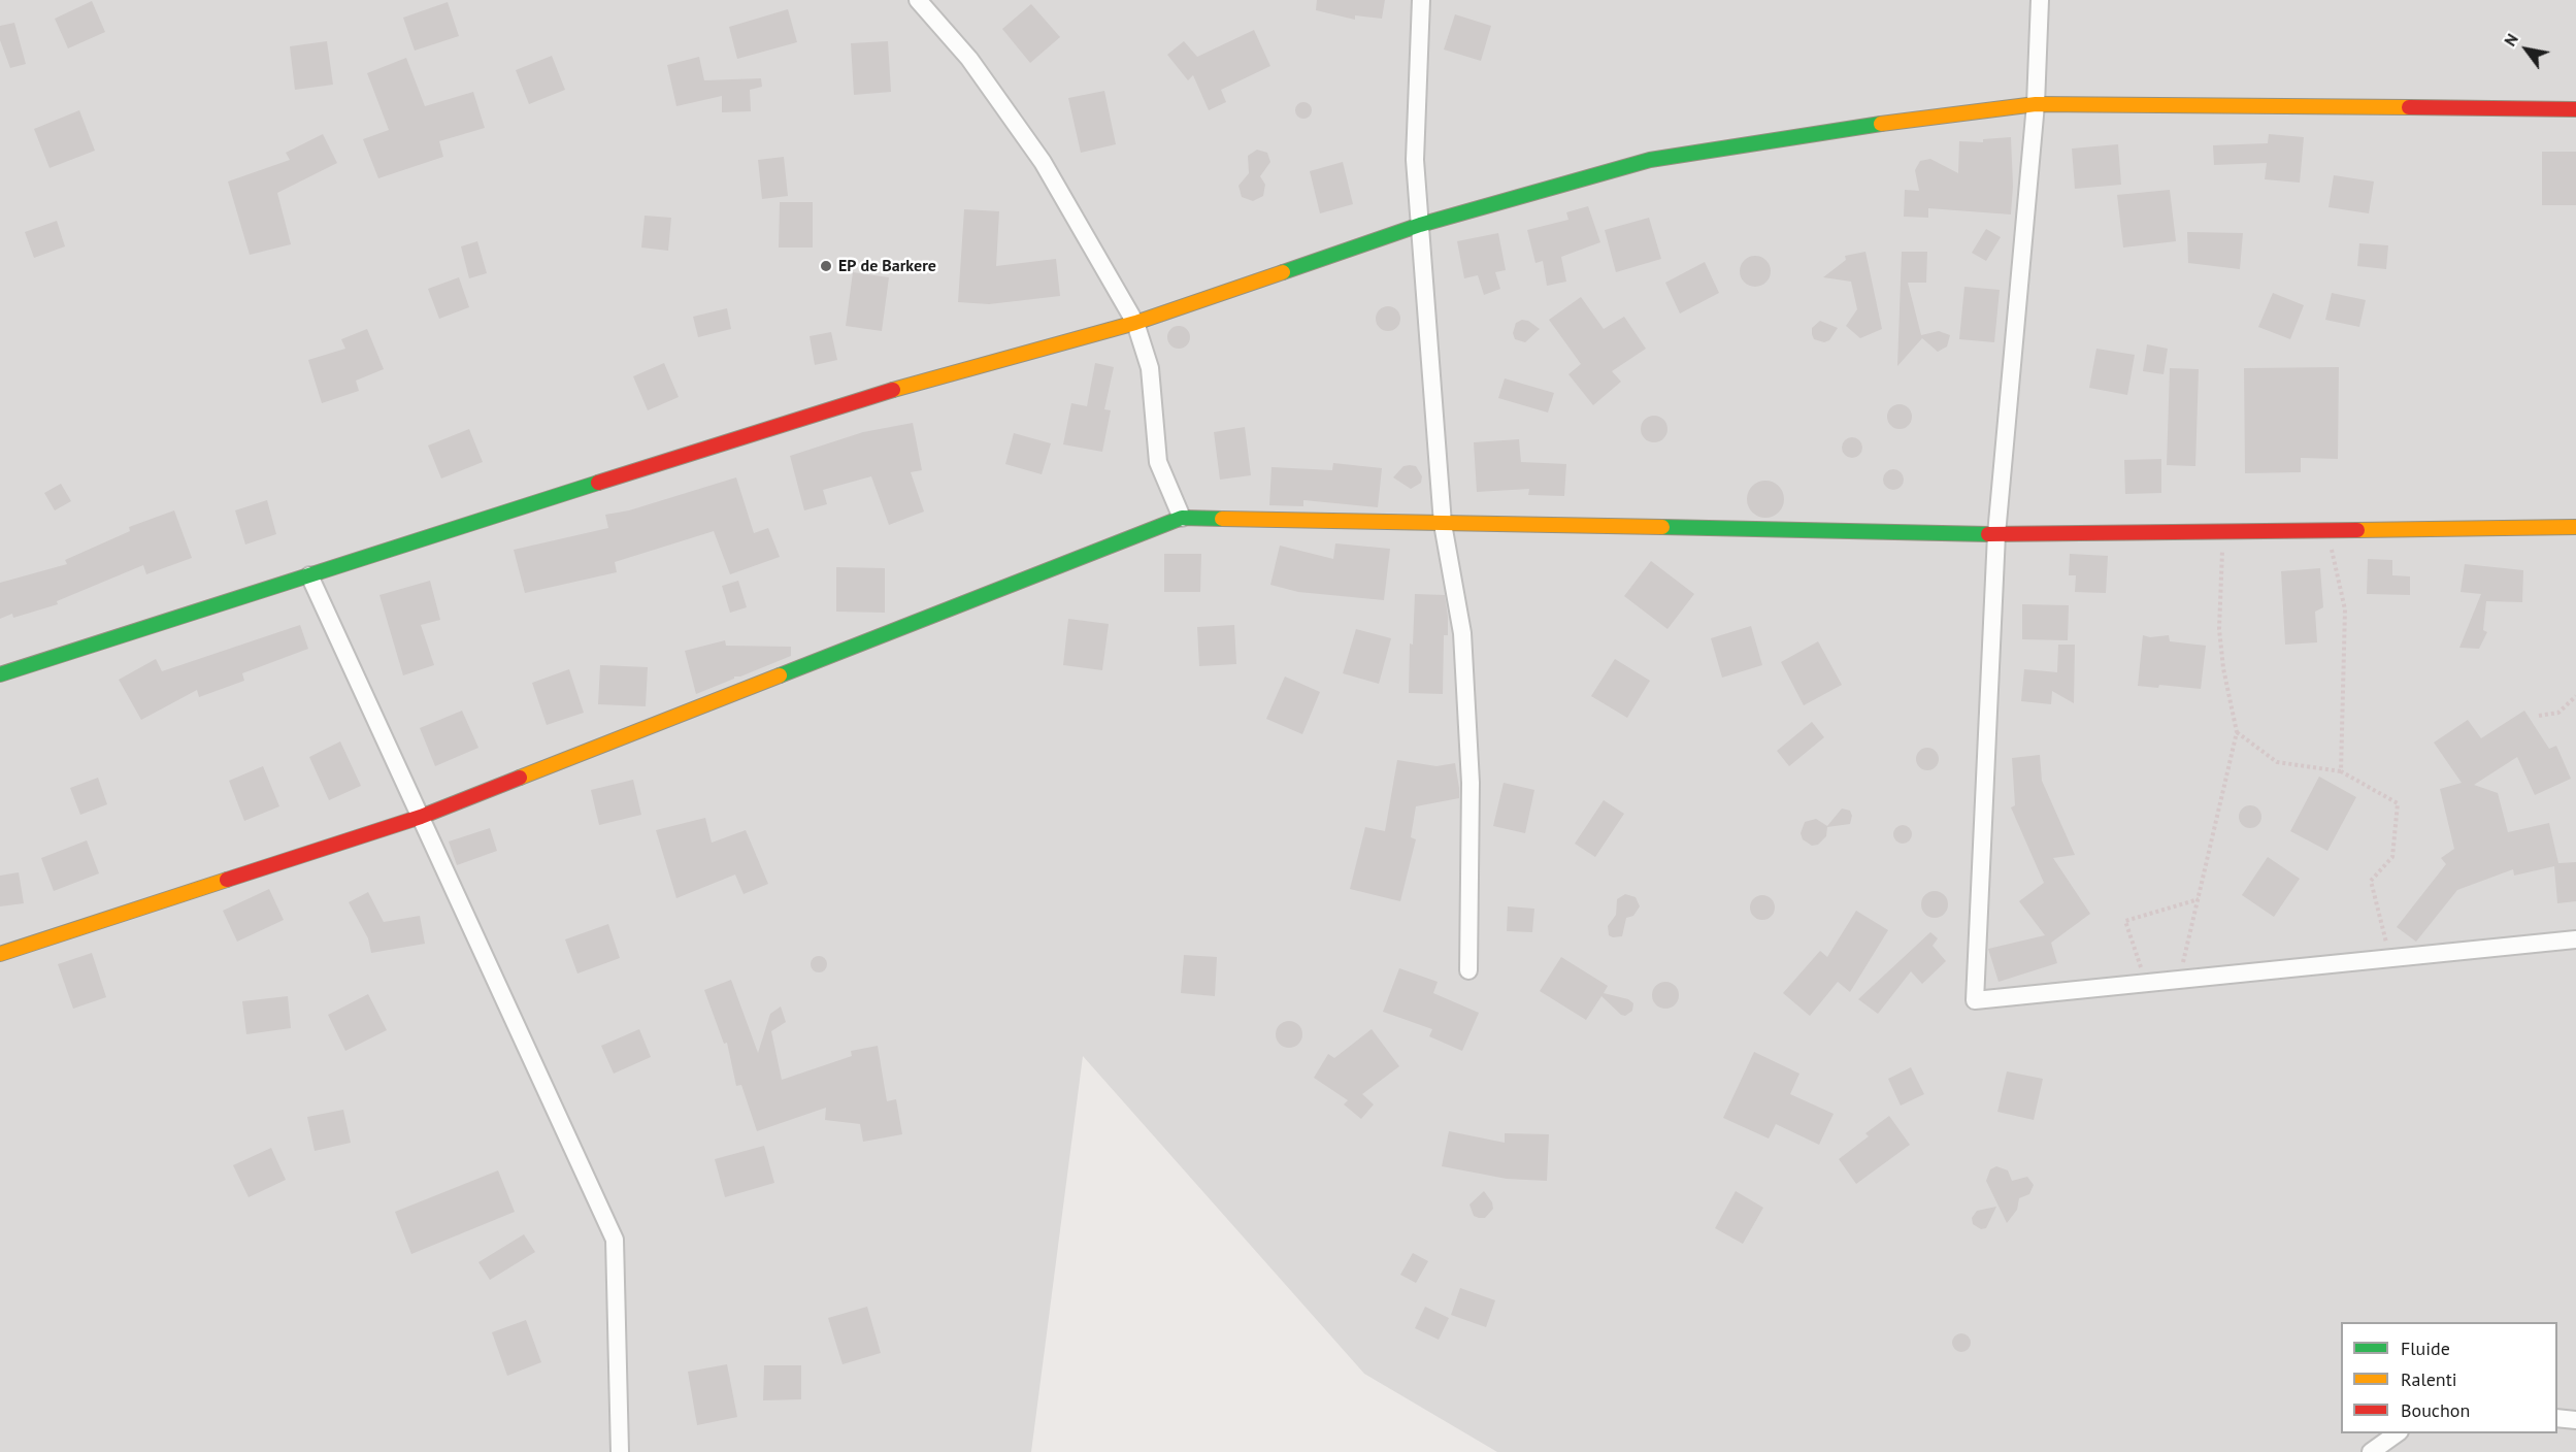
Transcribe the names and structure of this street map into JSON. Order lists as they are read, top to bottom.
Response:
{
  "places": ["EP de Barkere"],
  "legend": ["Fluide", "Ralenti", "Bouchon"],
  "north": "top left"
}
